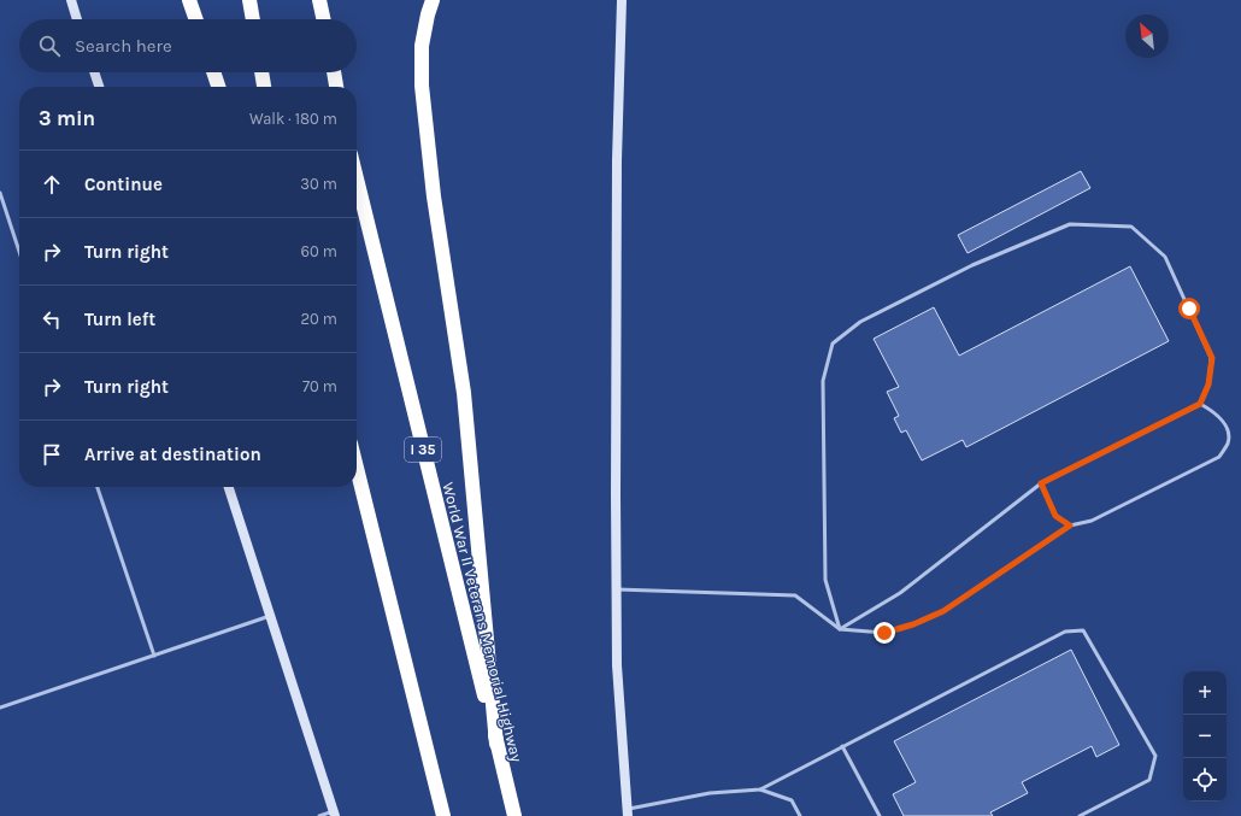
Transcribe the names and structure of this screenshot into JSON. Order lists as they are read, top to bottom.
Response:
{
  "streets": {
    "highway": ["I 35", "World War II Veterans Memorial Highway"]
  },
  "north": "top left",
  "page": {
    "search": "Search here",
    "heading": ["3 min", "Walk · 180 m"],
    "list": [
      ["Continue", "30 m"],
      ["Turn right", "60 m"],
      ["Turn left", "20 m"],
      ["Turn right", "70 m"],
      "Arrive at destination"
    ],
    "map_buttons": ["+", "−"]
  }
}
